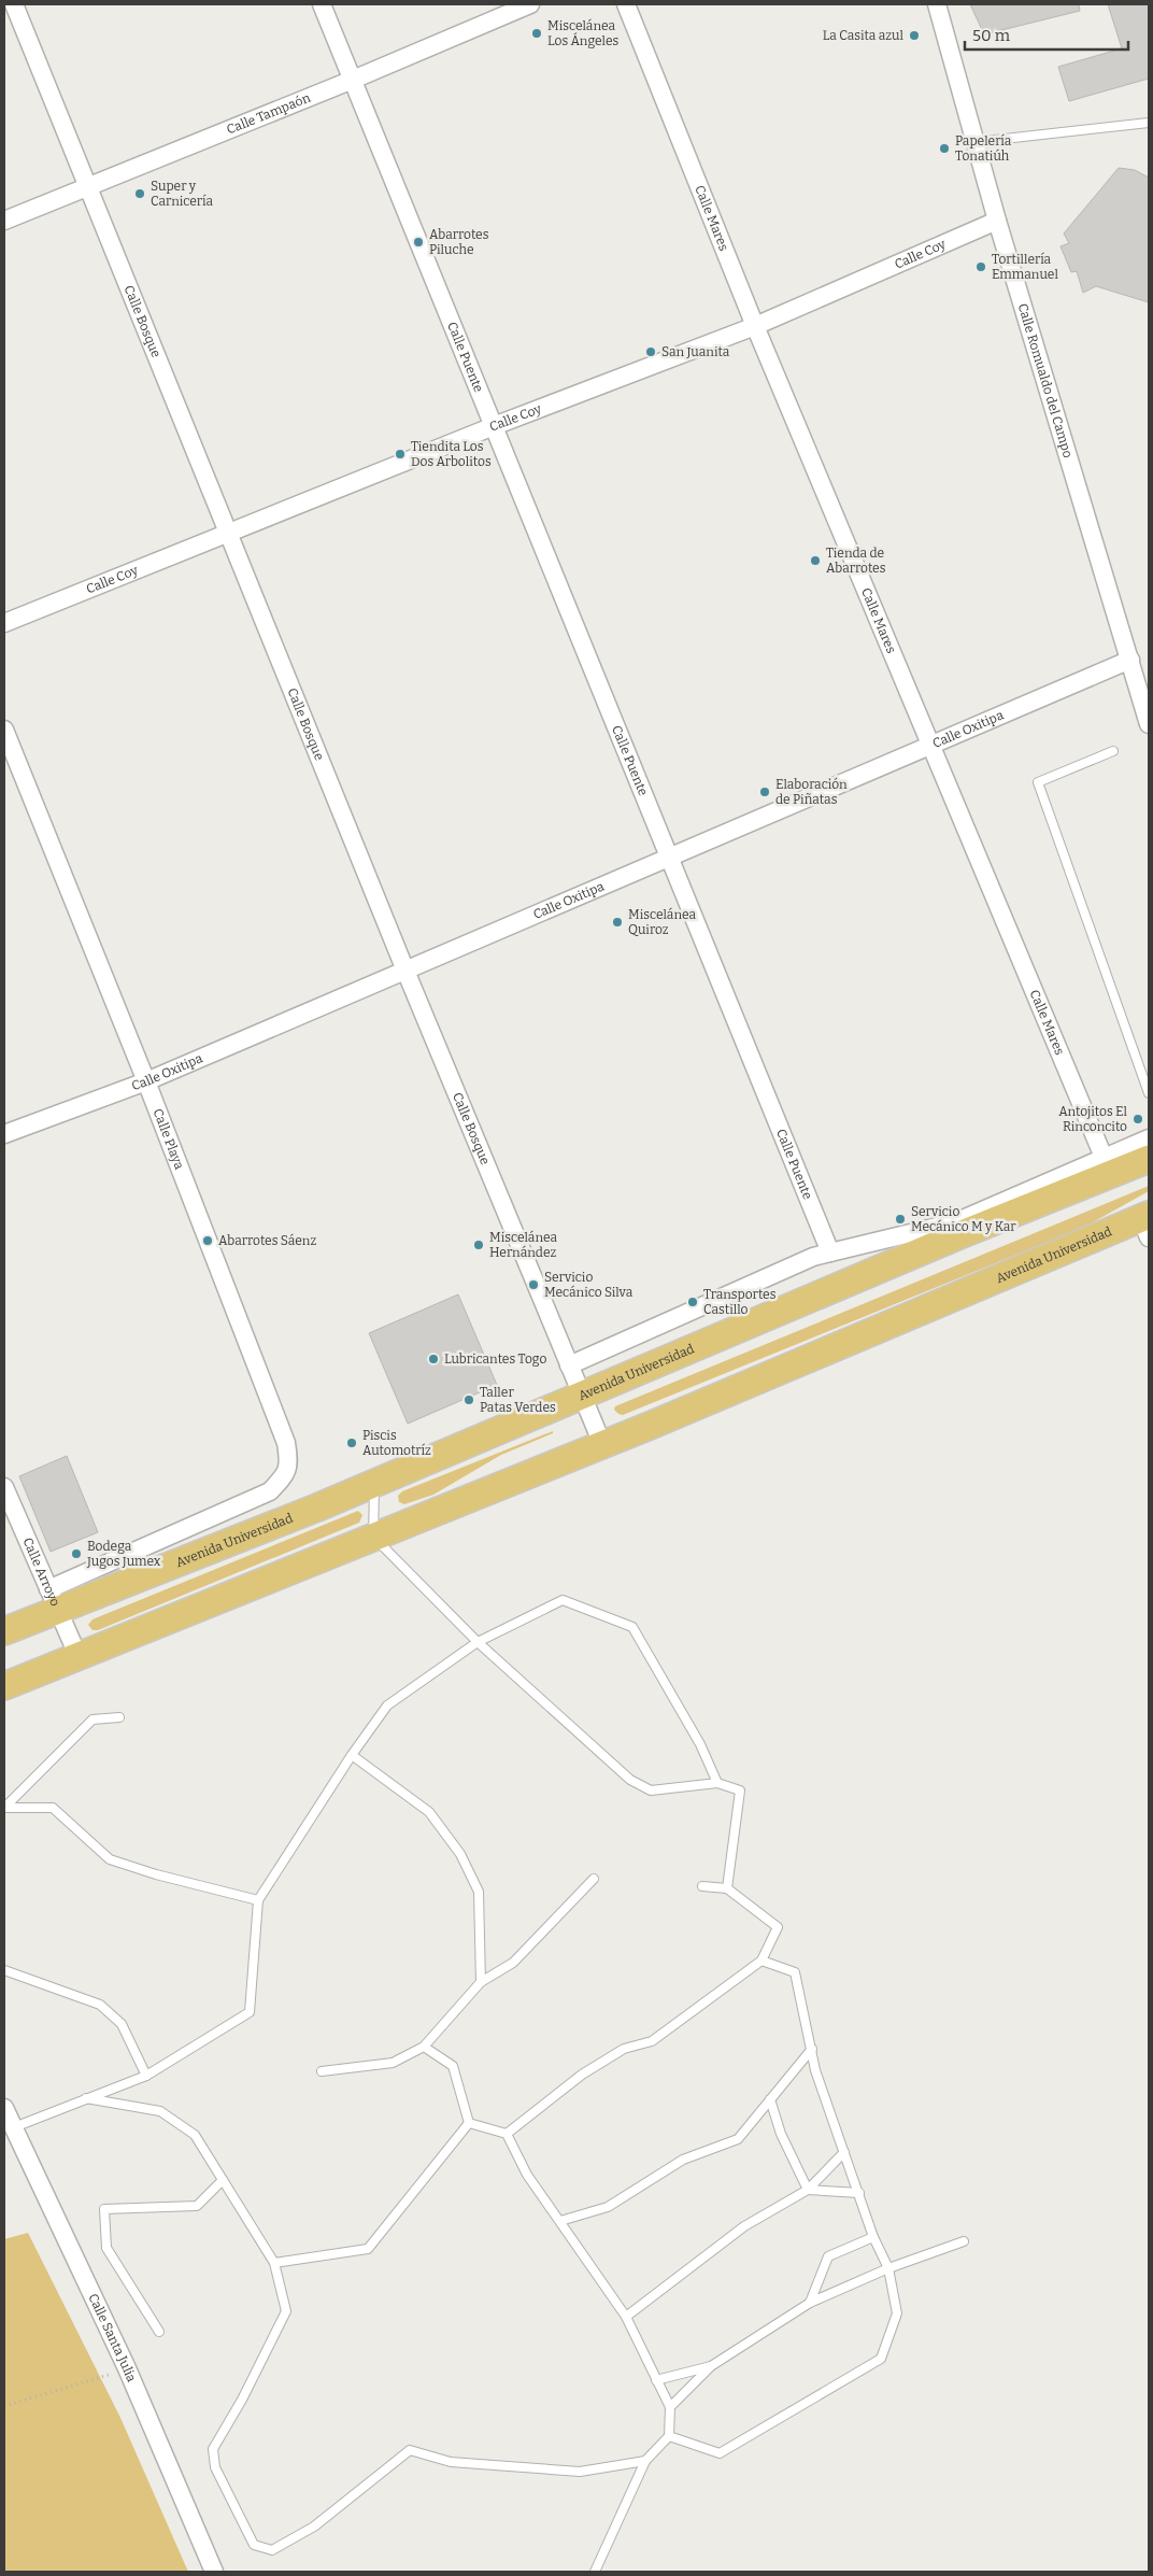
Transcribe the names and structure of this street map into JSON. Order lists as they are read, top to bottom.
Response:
{
  "streets": {
    "main road": ["Avenida Universidad"],
    "street": [
      "Calle Tampaón",
      "Calle Mares",
      "Calle Coy",
      "Calle Bosque",
      "Calle Puente",
      "Calle Romualdo del Campo",
      "Calle Oxitipa",
      "Calle Playa",
      "Calle Arroyo",
      "Calle Santa Julia"
    ]
  },
  "crossings": [
    ["Calle Tampaón", "Calle Bosque"],
    ["Calle Tampaón", "Calle Puente"],
    ["Calle Mares", "Calle Coy"],
    ["Calle Mares", "Calle Oxitipa"],
    ["Calle Mares", "Avenida Universidad"],
    ["Calle Coy", "Calle Bosque"],
    ["Calle Coy", "Calle Puente"],
    ["Calle Coy", "Calle Romualdo del Campo"],
    ["Calle Bosque", "Calle Oxitipa"],
    ["Calle Bosque", "Avenida Universidad"],
    ["Calle Puente", "Calle Oxitipa"],
    ["Calle Romualdo del Campo", "Calle Oxitipa"],
    ["Calle Oxitipa", "Calle Playa"],
    ["Calle Playa", "Avenida Universidad"],
    ["Calle Playa", "Calle Arroyo"],
    ["Avenida Universidad", "Calle Arroyo"]
  ],
  "places": [
    "Miscelánea Los Ángeles",
    "La Casita azul",
    "Papelería Tonatiúh",
    "Super y Carnicería",
    "Abarrotes Piluche",
    "Tortillería Emmanuel",
    "San Juanita",
    "Tiendita Los Dos Arbolitos",
    "Tienda de Abarrotes",
    "Elaboración de Piñatas",
    "Miscelánea Quiroz",
    "Antojitos El Rinconcito",
    "Servicio Mecánico M y Kar",
    "Abarrotes Sáenz",
    "Miscelánea Hernández",
    "Servicio Mecánico Silva",
    "Transportes Castillo",
    "Lubricantes Togo",
    "Taller Patas Verdes",
    "Piscis Automotríz",
    "Bodega Jugos Jumex"
  ],
  "scale_bar": "50 m"
}
